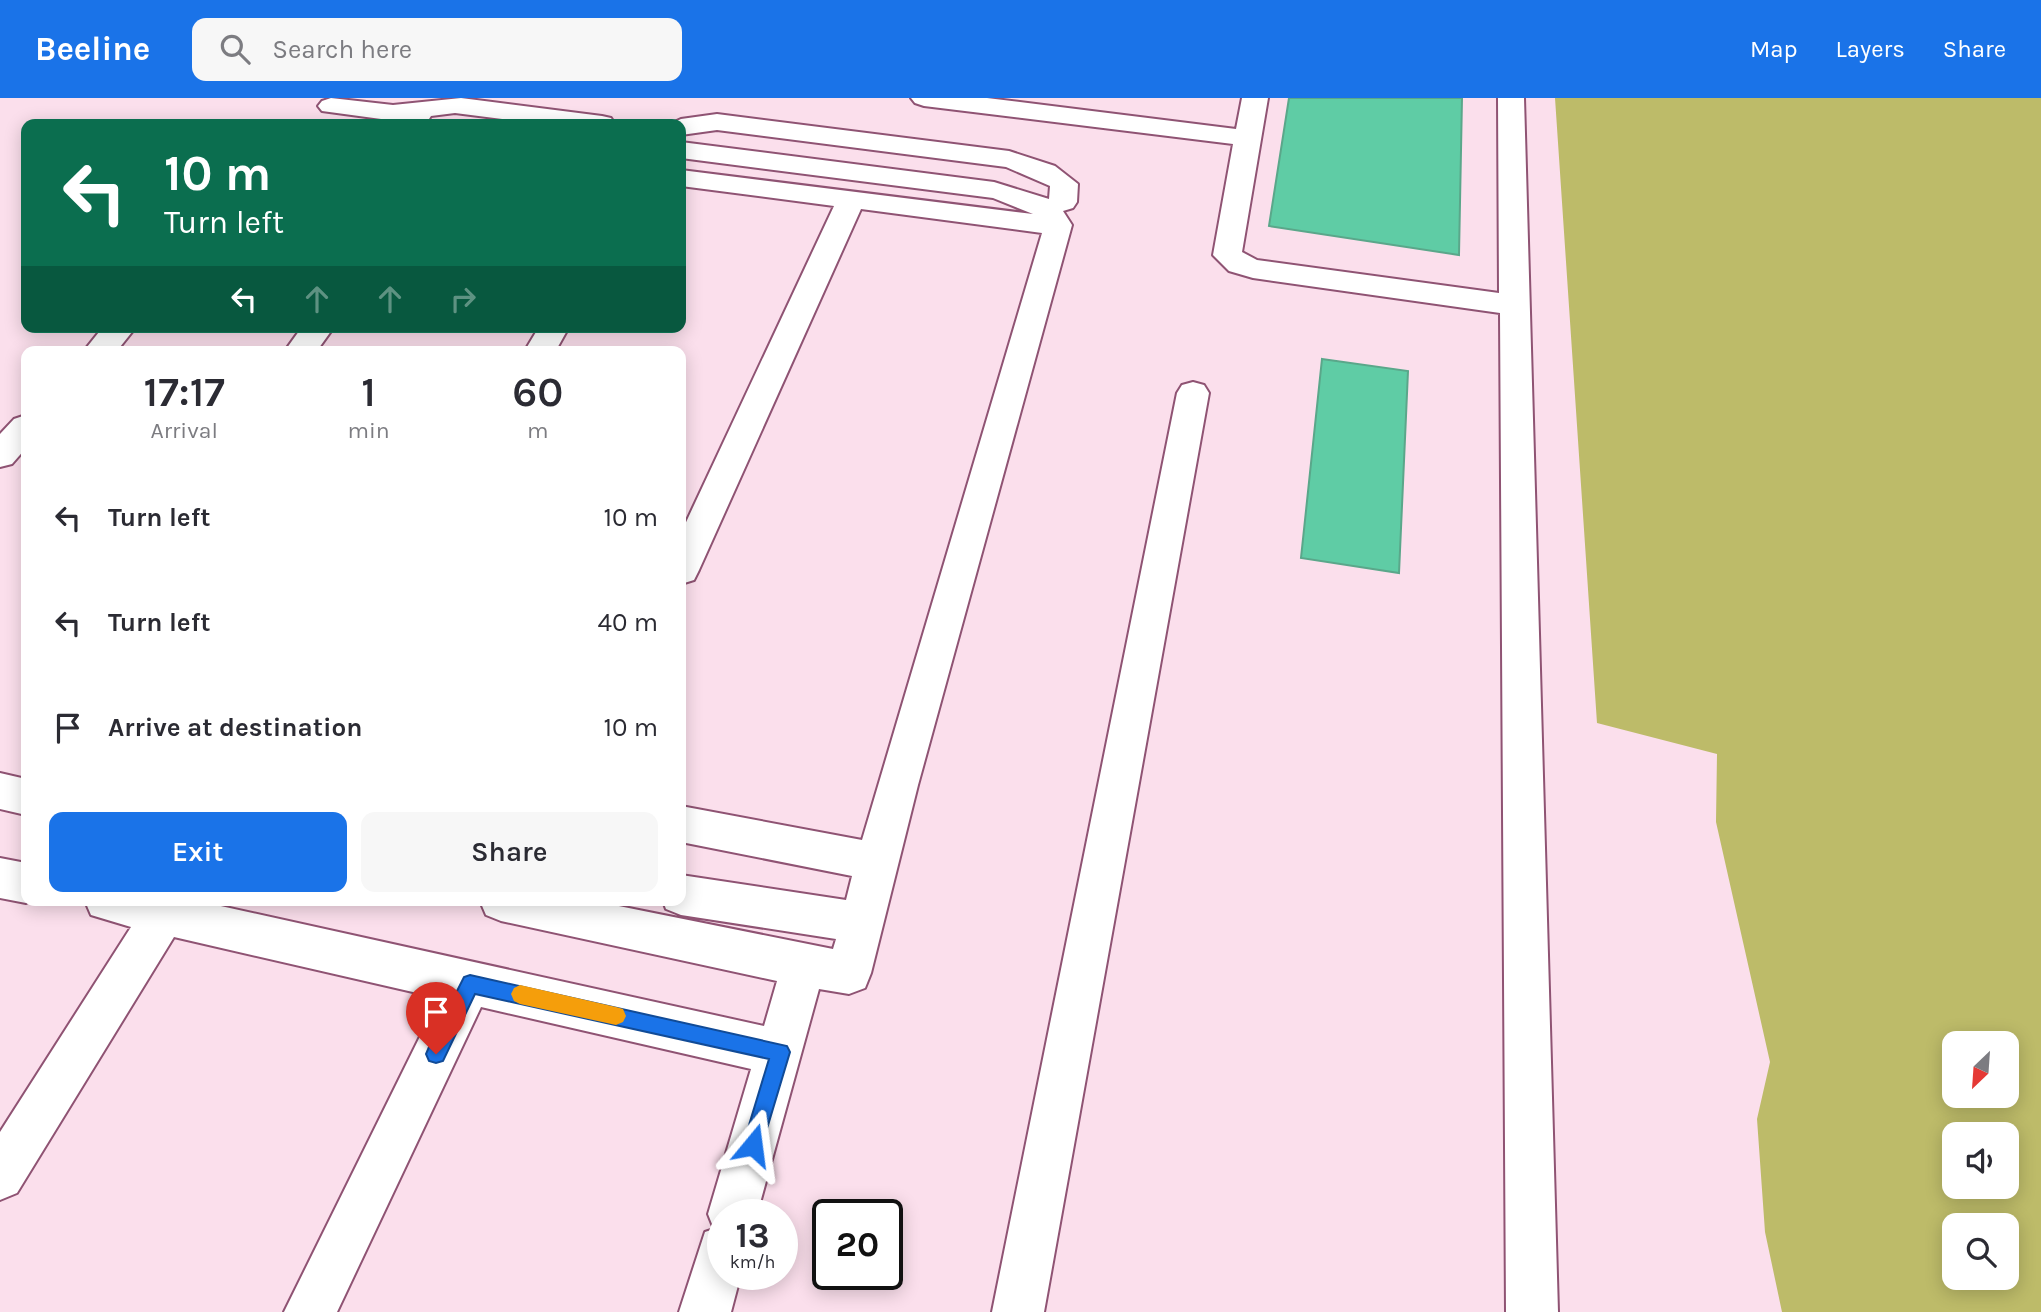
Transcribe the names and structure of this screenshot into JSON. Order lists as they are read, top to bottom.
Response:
{
  "north": "bottom left",
  "page": {
    "header": "Beeline",
    "search": "Search here",
    "nav": ["Map", "Layers", "Share"],
    "turn": ["10 m", "Turn left"],
    "eta": [
      "17:17",
      "Arrival",
      "1",
      "min",
      "60",
      "m"
    ],
    "list": [
      {
        "name": "Turn left",
        "value": "10 m"
      },
      {
        "name": "Turn left",
        "value": "40 m"
      },
      {
        "name": "Arrive at destination",
        "value": "10 m"
      }
    ],
    "buttons": ["Exit", "Share"],
    "speed": "13 km/h",
    "limit": "20"
  }
}
